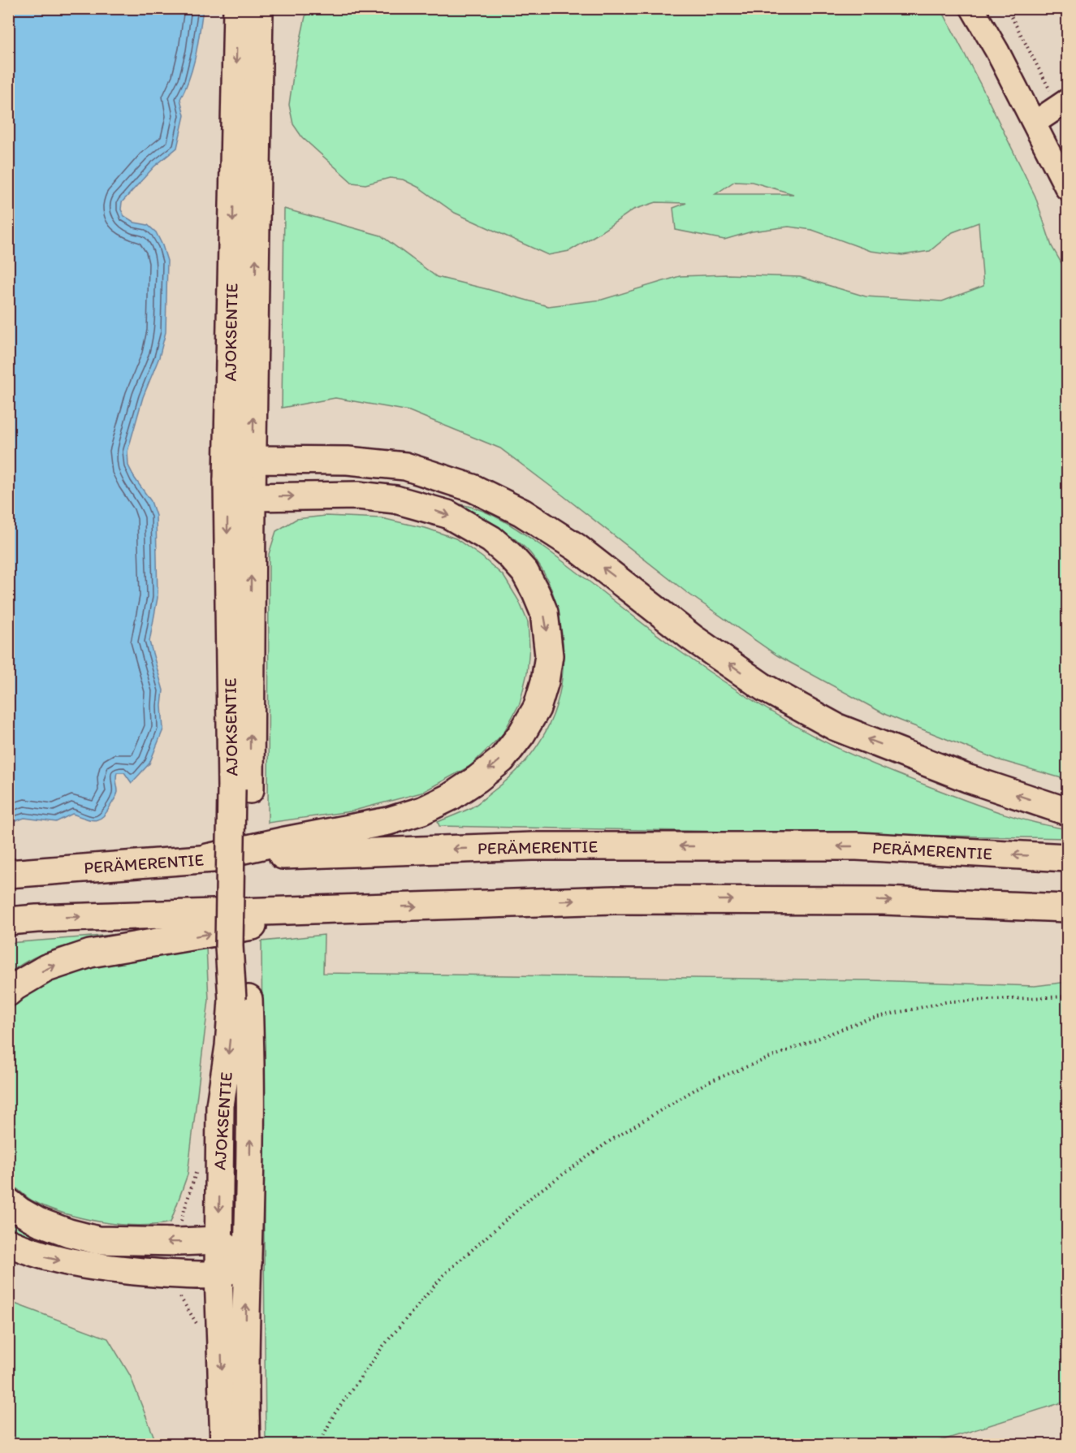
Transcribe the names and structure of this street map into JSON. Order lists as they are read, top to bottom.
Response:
{
  "streets": {
    "main road": ["AJOKSENTIE", "PERÄMERENTIE"]
  }
}
